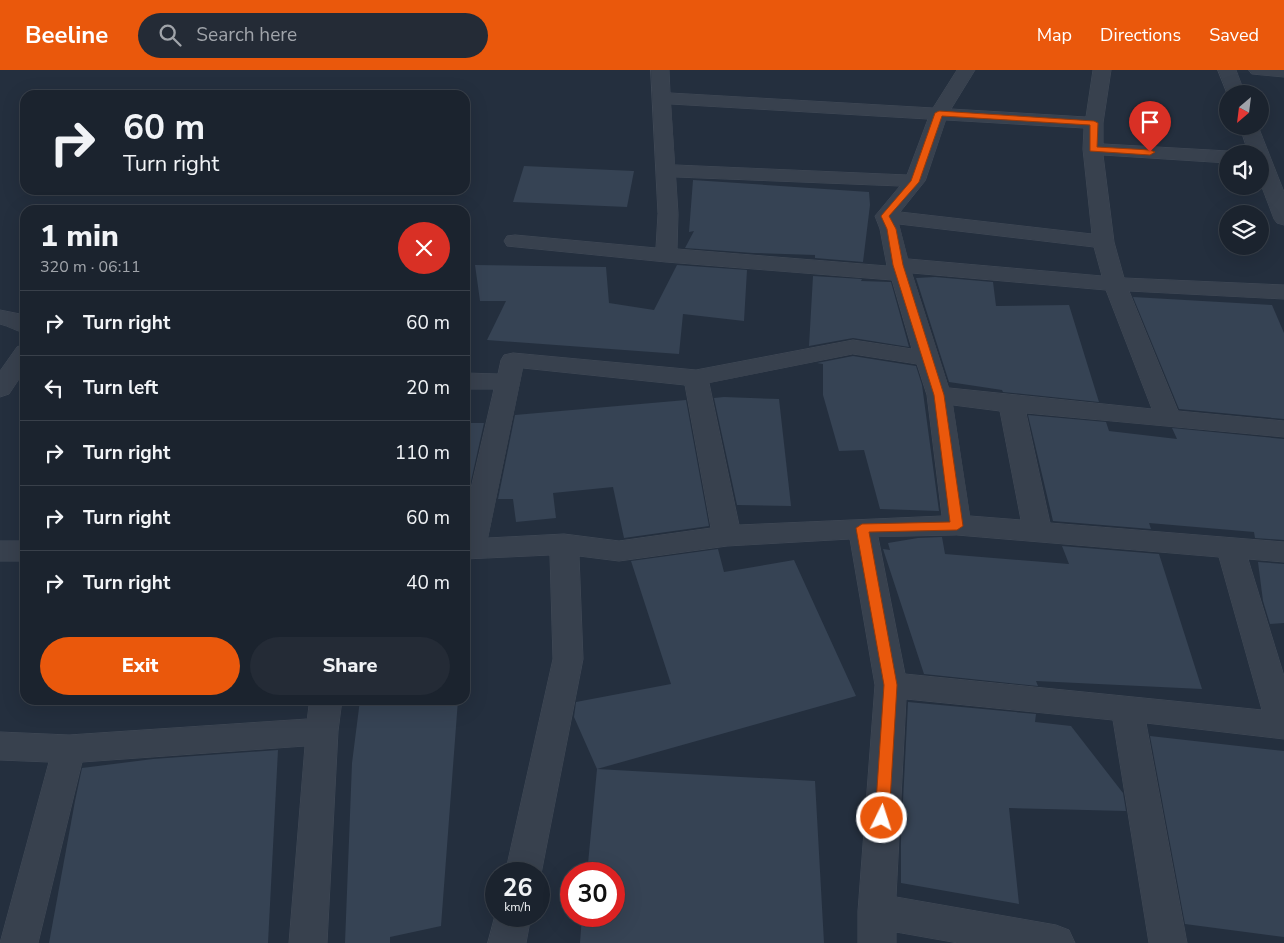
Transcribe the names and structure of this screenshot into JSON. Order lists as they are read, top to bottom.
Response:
{
  "north": "bottom left",
  "page": {
    "header": "Beeline",
    "search": "Search here",
    "nav": ["Map", "Directions", "Saved"],
    "turn": ["60 m", "Turn right"],
    "heading": ["1 min", "320 m · 06:11"],
    "list": [
      {
        "name": "Turn right",
        "value": "60 m"
      },
      {
        "name": "Turn left",
        "value": "20 m"
      },
      {
        "name": "Turn right",
        "value": "110 m"
      },
      {
        "name": "Turn right",
        "value": "60 m"
      },
      {
        "name": "Turn right",
        "value": "40 m"
      }
    ],
    "buttons": ["Exit", "Share"],
    "speed": "26 km/h",
    "limit": "30"
  }
}
